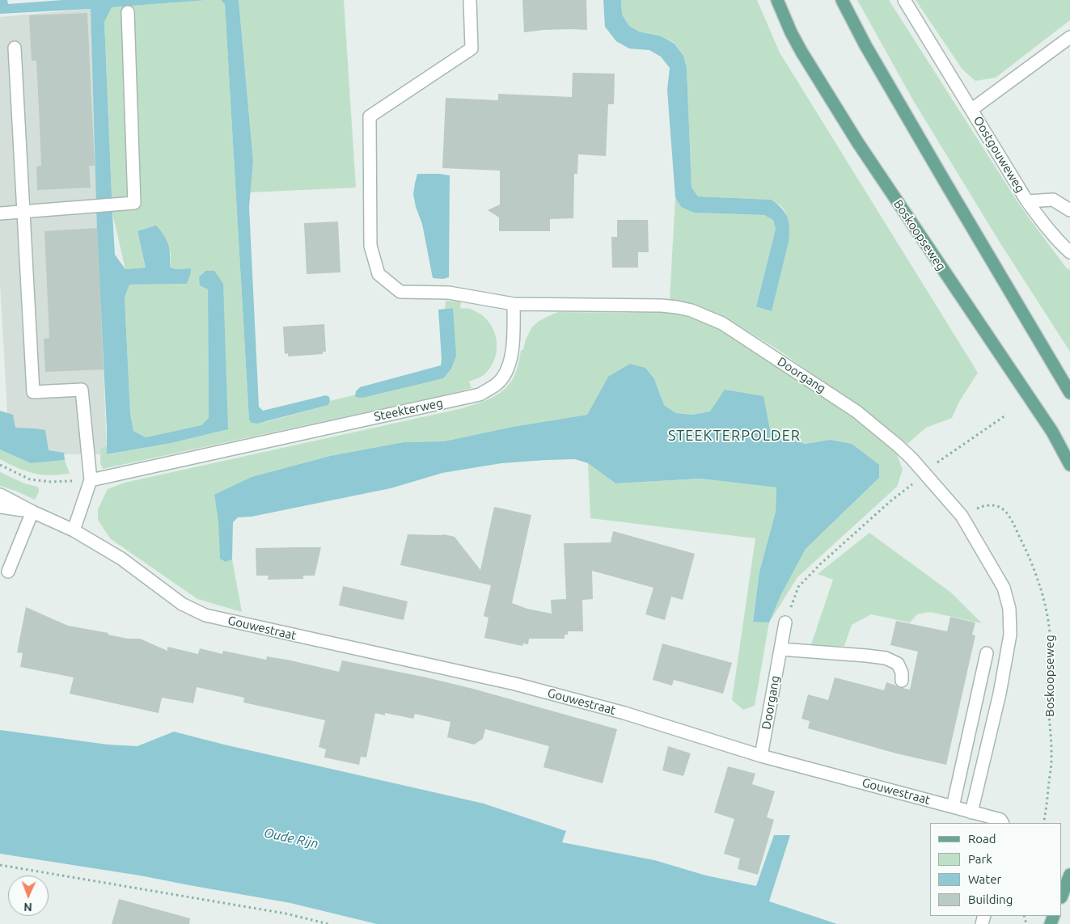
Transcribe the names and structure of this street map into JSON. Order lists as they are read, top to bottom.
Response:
{
  "streets": {
    "main road": ["Boskoopseweg"],
    "street": [
      "Oostgouweweg",
      "Doorgang",
      "Steekterweg",
      "Gouwestraat"
    ]
  },
  "crossings": [
    ["Doorgang", "Steekterweg"],
    ["Doorgang", "Gouwestraat"]
  ],
  "districts": ["STEEKTERPOLDER"],
  "water": ["Oude Rijn"],
  "legend": [
    "Road",
    "Park",
    "Water",
    "Building"
  ],
  "north": "bottom"
}
